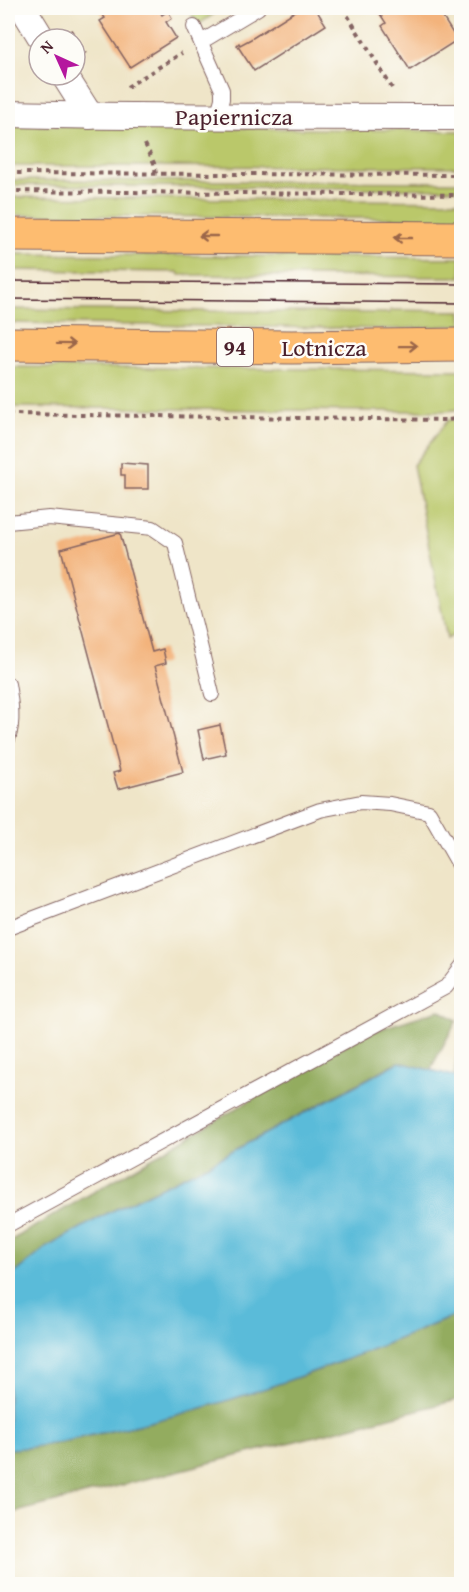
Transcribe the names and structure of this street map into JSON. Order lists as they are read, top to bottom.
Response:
{
  "streets": {
    "main road": ["94", "Lotnicza"],
    "street": ["Papiernicza"]
  },
  "north": "top left"
}
